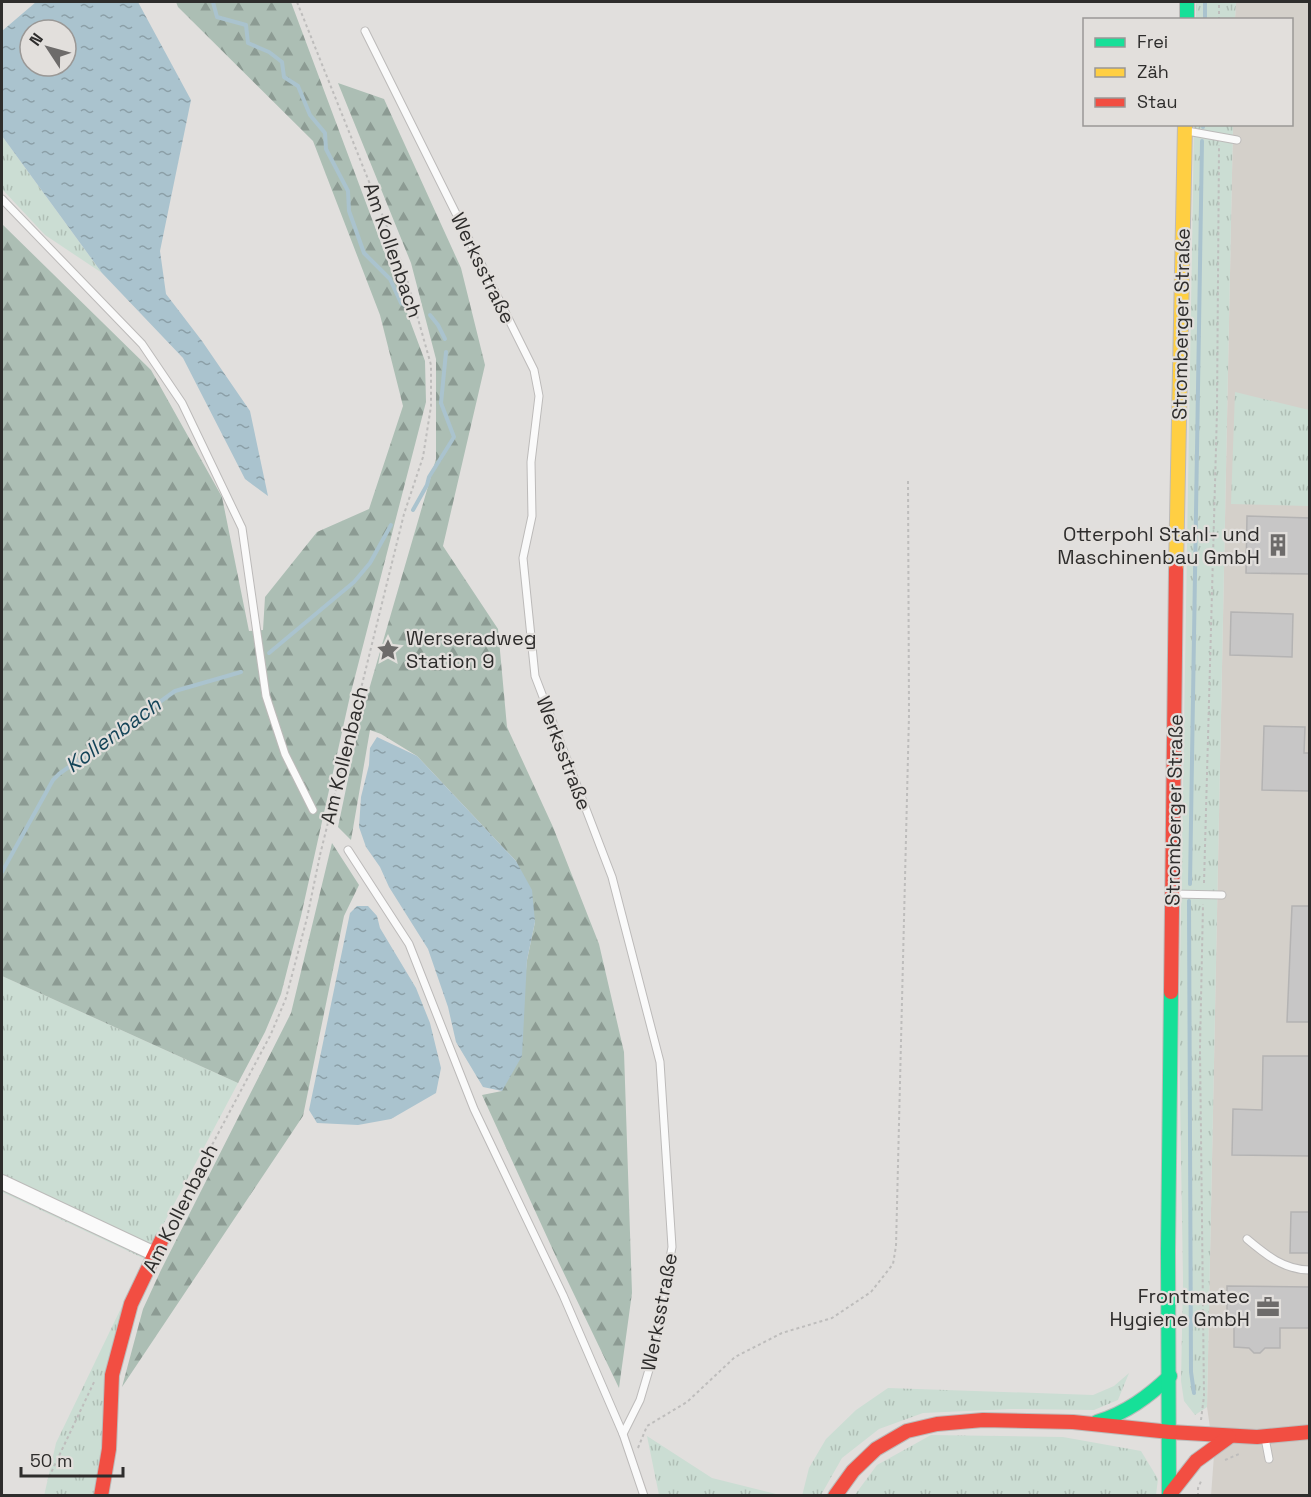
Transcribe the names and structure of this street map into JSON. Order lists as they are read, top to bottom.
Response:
{
  "streets": {
    "main road": ["Am Kollenbach", "Stromberger Straße"],
    "lane": ["Werksstraße"]
  },
  "water": ["Kollenbach"],
  "places": {
    "building": ["Otterpohl Stahl- und Maschinenbau GmbH"],
    "place": ["Werseradweg Station 9"],
    "office": ["Frontmatec Hygiene GmbH"]
  },
  "legend": ["Frei", "Zäh", "Stau"],
  "scale_bar": "50 m",
  "north": "top left"
}
